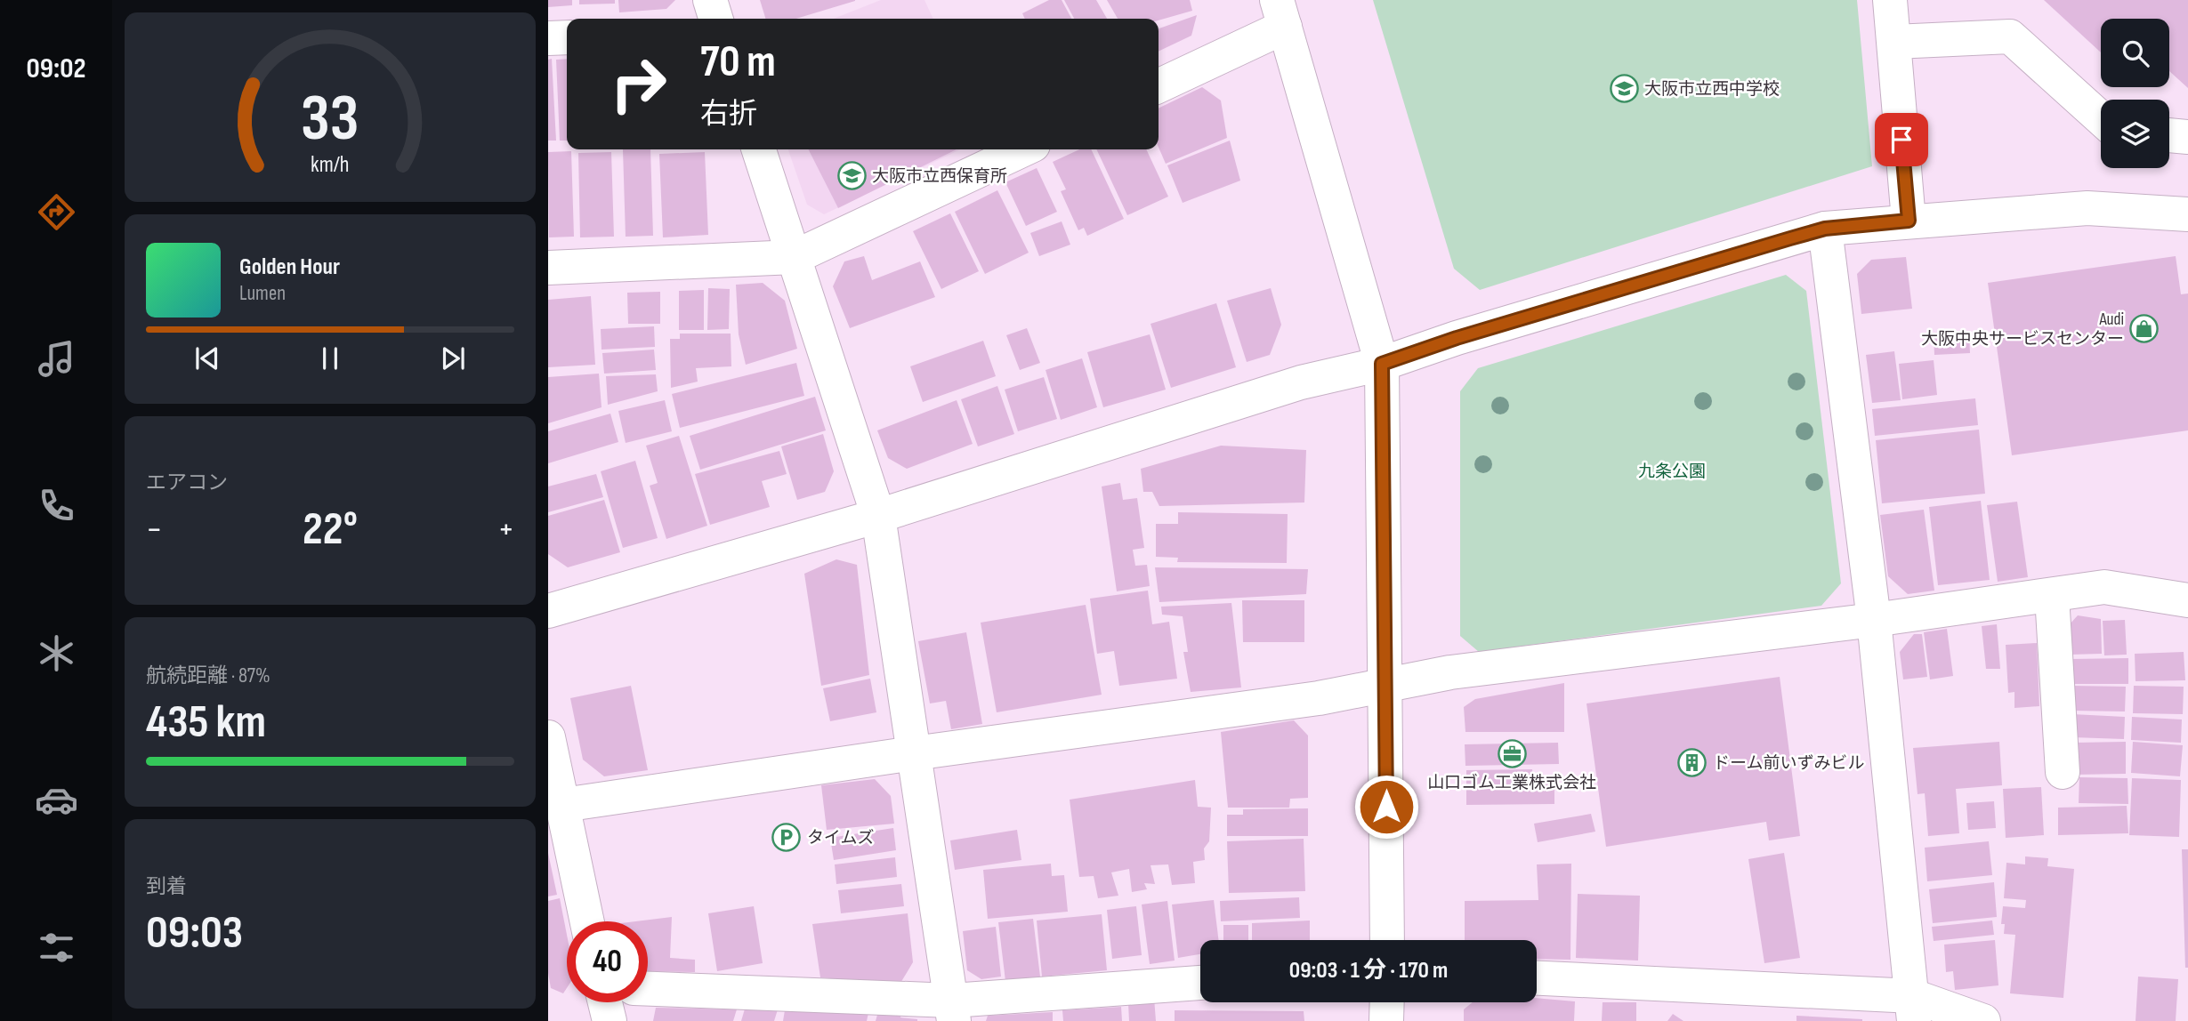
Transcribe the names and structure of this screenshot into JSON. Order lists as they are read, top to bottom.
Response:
{
  "parks": ["九条公園"],
  "places": {
    "school or university": ["大阪市立西中学校", "大阪市立西保育所"],
    "shop": ["Audi 大阪中央サービスセンター"],
    "office": ["山口ゴム工業株式会社"],
    "building": ["ドーム前いずみビル"],
    "parking": ["タイムズ"]
  },
  "page": {
    "tabs": "09:02",
    "turn": ["70 m", "右折"],
    "song": ["Golden Hour", "Lumen"],
    "tile": [
      "エアコン",
      ["航続距離 · 87%", "435 km"],
      ["到着", "09:03"]
    ],
    "heat": ["−", "22°", "+"],
    "limit": "40",
    "trip": "09:03 · 1 分 · 170 m",
    "gauge": ["33", "km/h"]
  }
}
